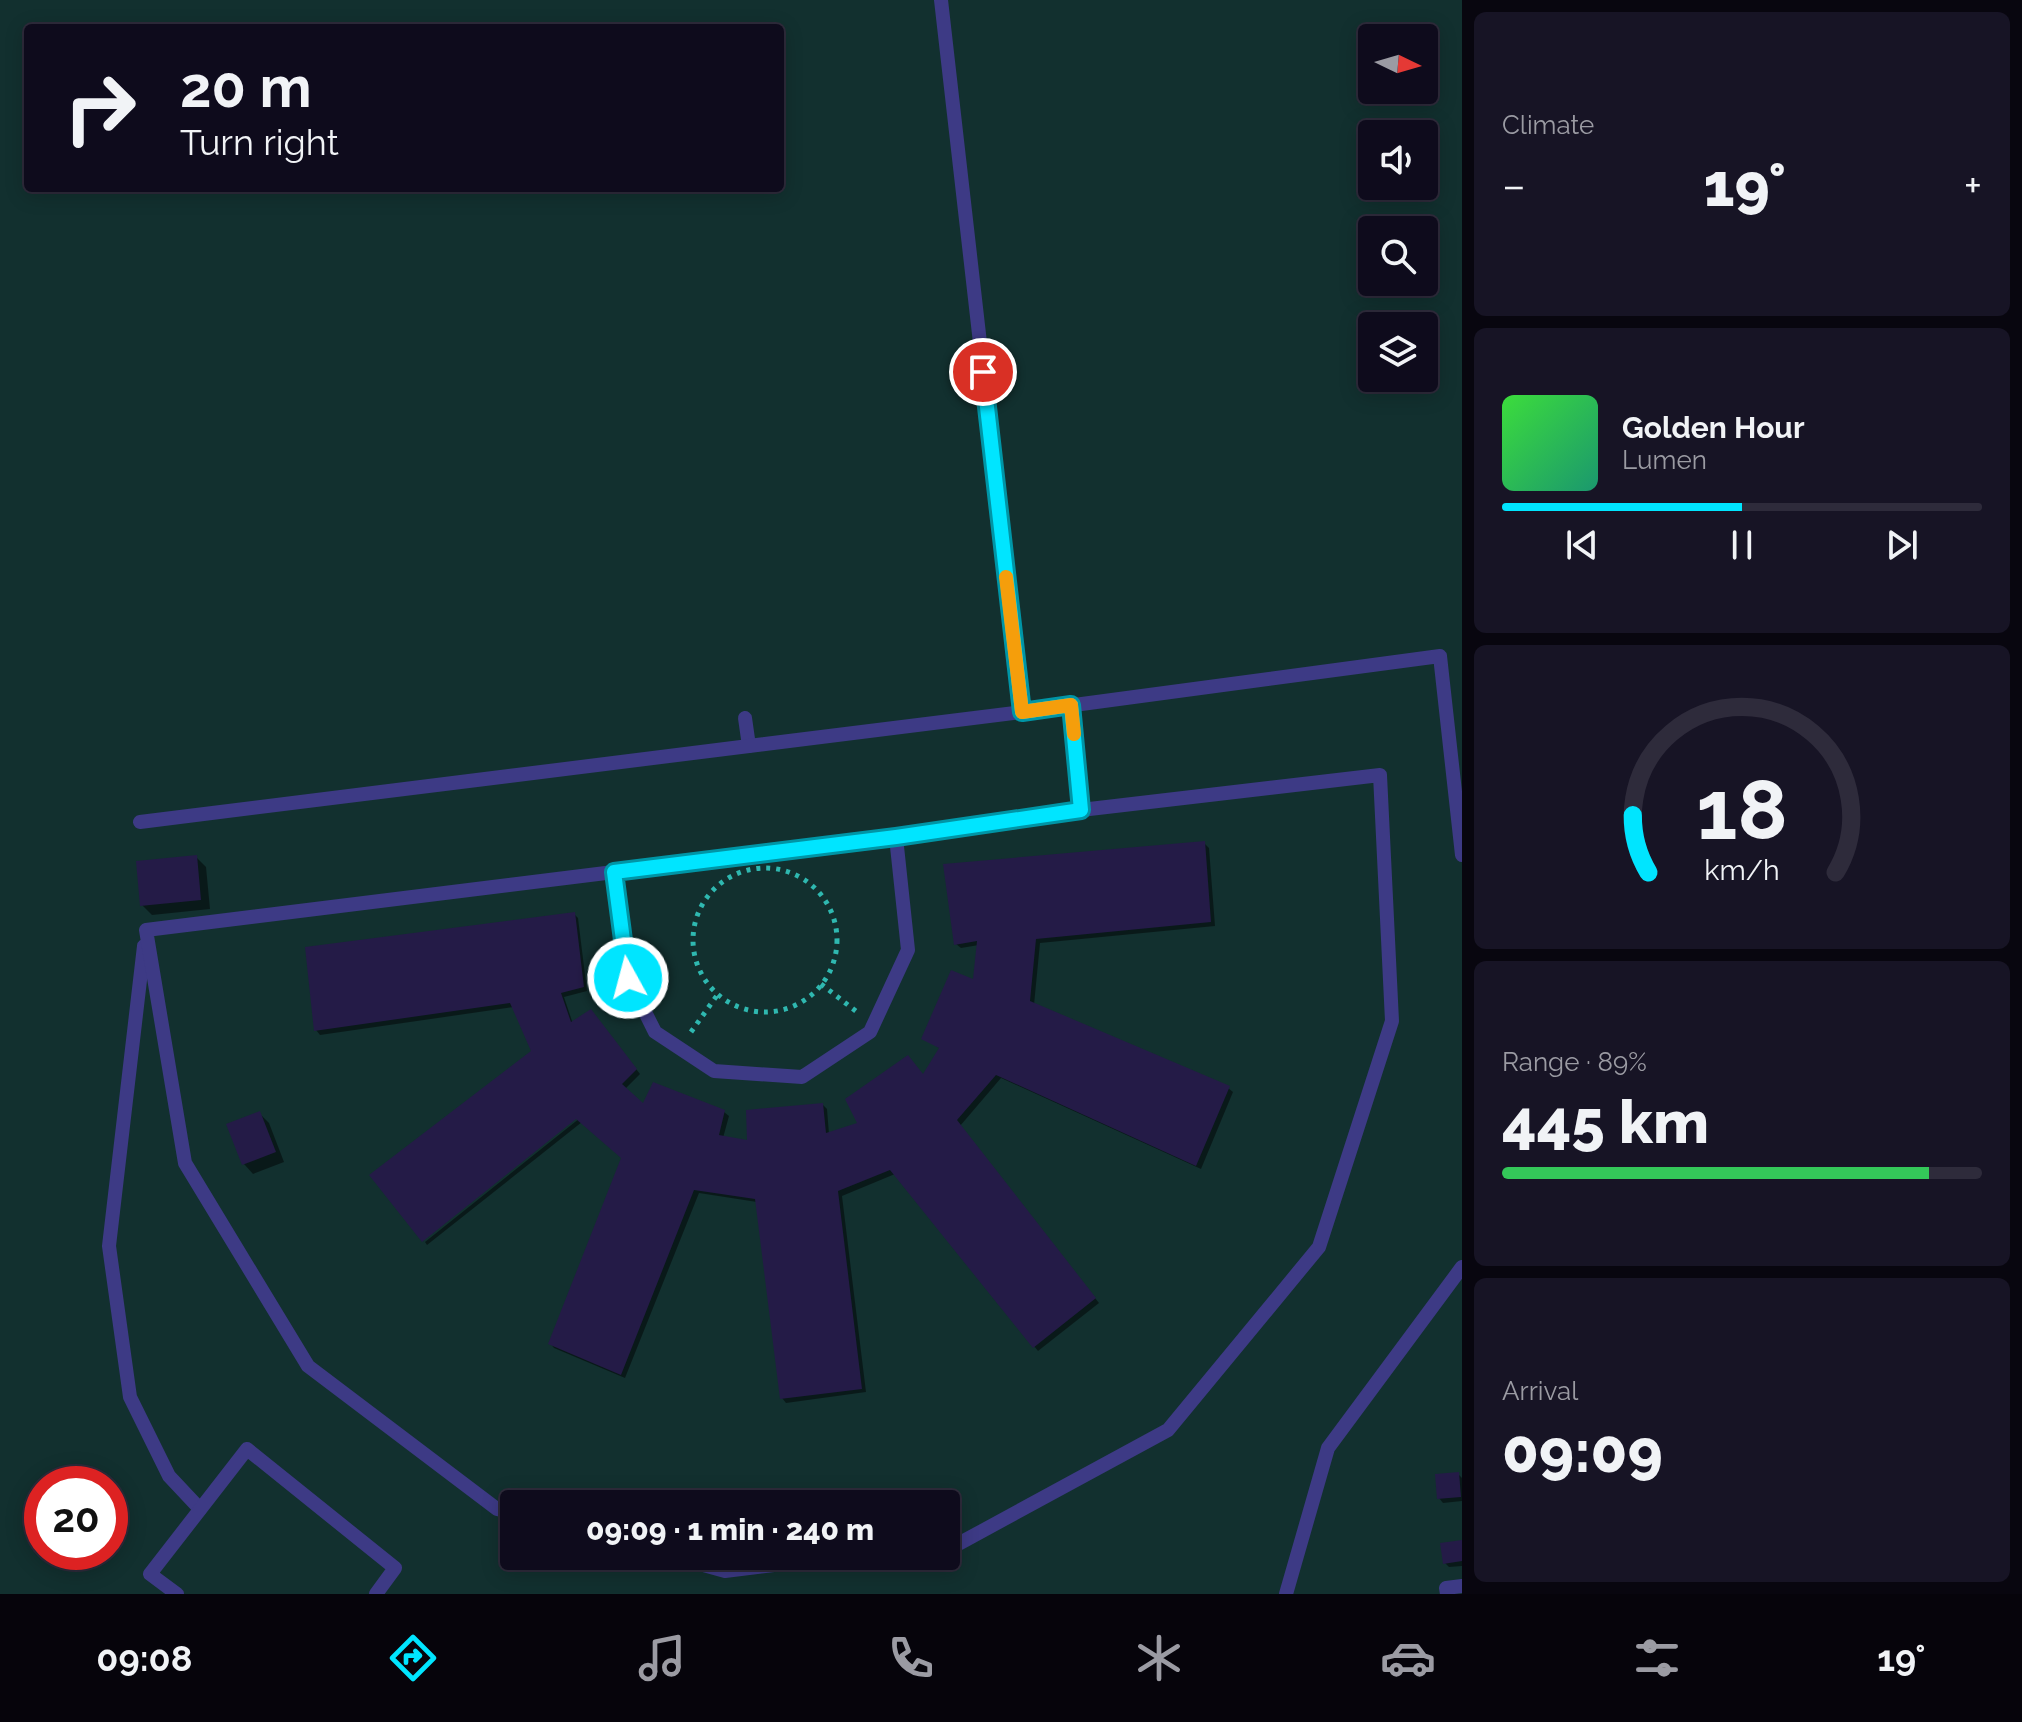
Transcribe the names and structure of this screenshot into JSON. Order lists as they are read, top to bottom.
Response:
{
  "north": "right",
  "page": {
    "tile": [
      "Climate",
      ["Range · 89%", "445 km"],
      ["Arrival", "09:09"]
    ],
    "turn": ["20 m", "Turn right"],
    "heat": ["−", "19°", "+"],
    "song": ["Golden Hour", "Lumen"],
    "limit": "20",
    "trip": "09:09 · 1 min · 240 m",
    "tabs": ["09:08", "19°"],
    "gauge": ["18", "km/h"]
  }
}
